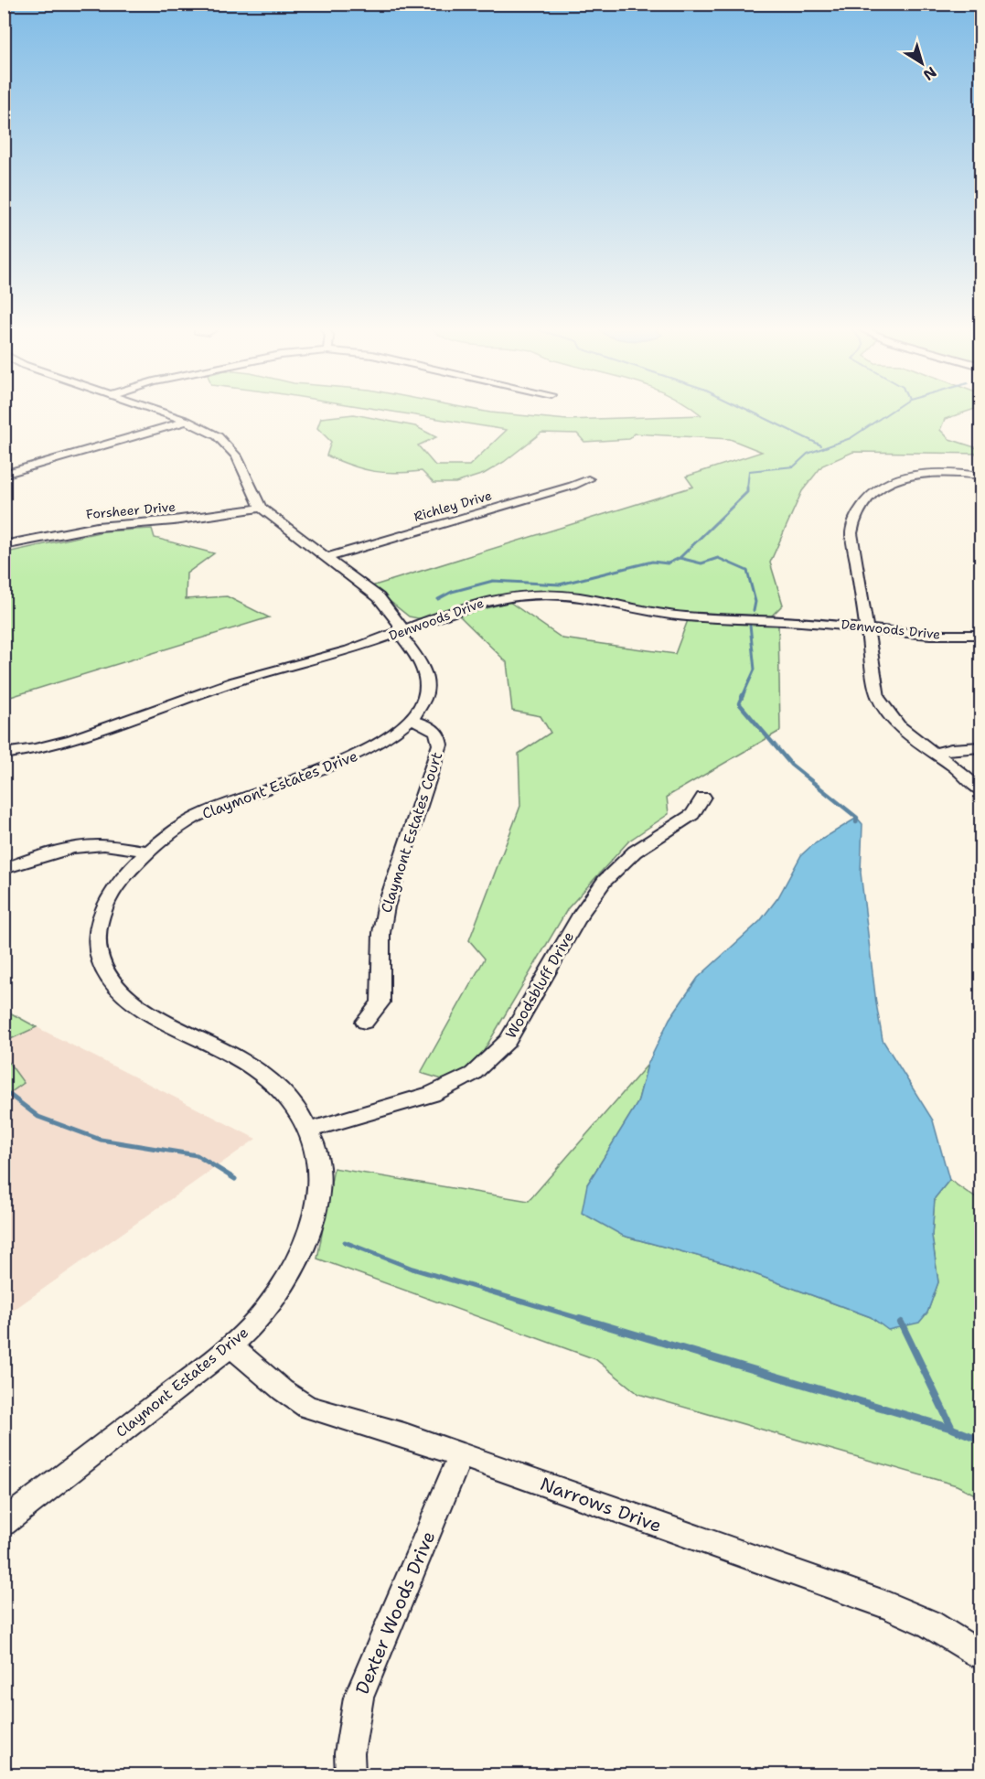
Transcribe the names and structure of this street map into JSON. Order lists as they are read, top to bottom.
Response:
{
  "streets": {
    "street": [
      "Richley Drive",
      "Forsheer Drive",
      "Denwoods Drive",
      "Claymont Estates Drive",
      "Claymont Estates Court",
      "Woodsbluff Drive",
      "Narrows Drive",
      "Dexter Woods Drive"
    ]
  },
  "crossings": [
    ["Richley Drive", "Claymont Estates Drive"],
    ["Forsheer Drive", "Claymont Estates Drive"],
    ["Denwoods Drive", "Claymont Estates Drive"],
    ["Claymont Estates Drive", "Claymont Estates Court"],
    ["Claymont Estates Drive", "Woodsbluff Drive"],
    ["Claymont Estates Drive", "Narrows Drive"],
    ["Narrows Drive", "Dexter Woods Drive"]
  ],
  "north": "bottom right"
}
